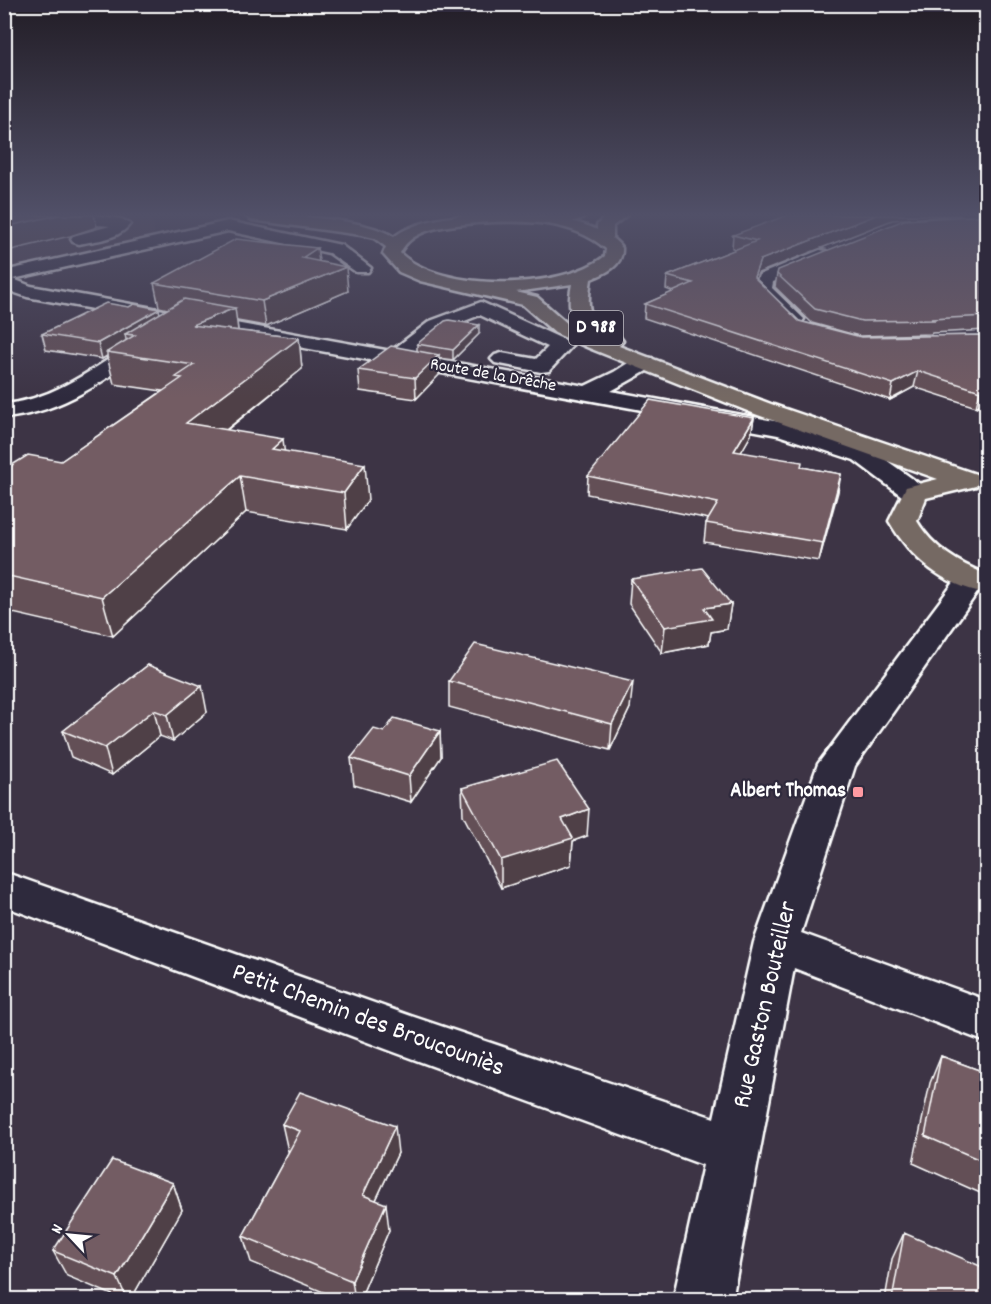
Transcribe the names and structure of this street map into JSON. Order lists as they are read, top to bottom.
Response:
{
  "streets": {
    "main road": ["D 988"],
    "street": ["Route de la Drêche", "Rue Gaston Bouteiller", "Petit Chemin des Broucouniès"]
  },
  "crossings": [
    ["Rue Gaston Bouteiller", "Petit Chemin des Broucouniès"]
  ],
  "places": {
    "transit": ["Albert Thomas"]
  },
  "north": "top left"
}
